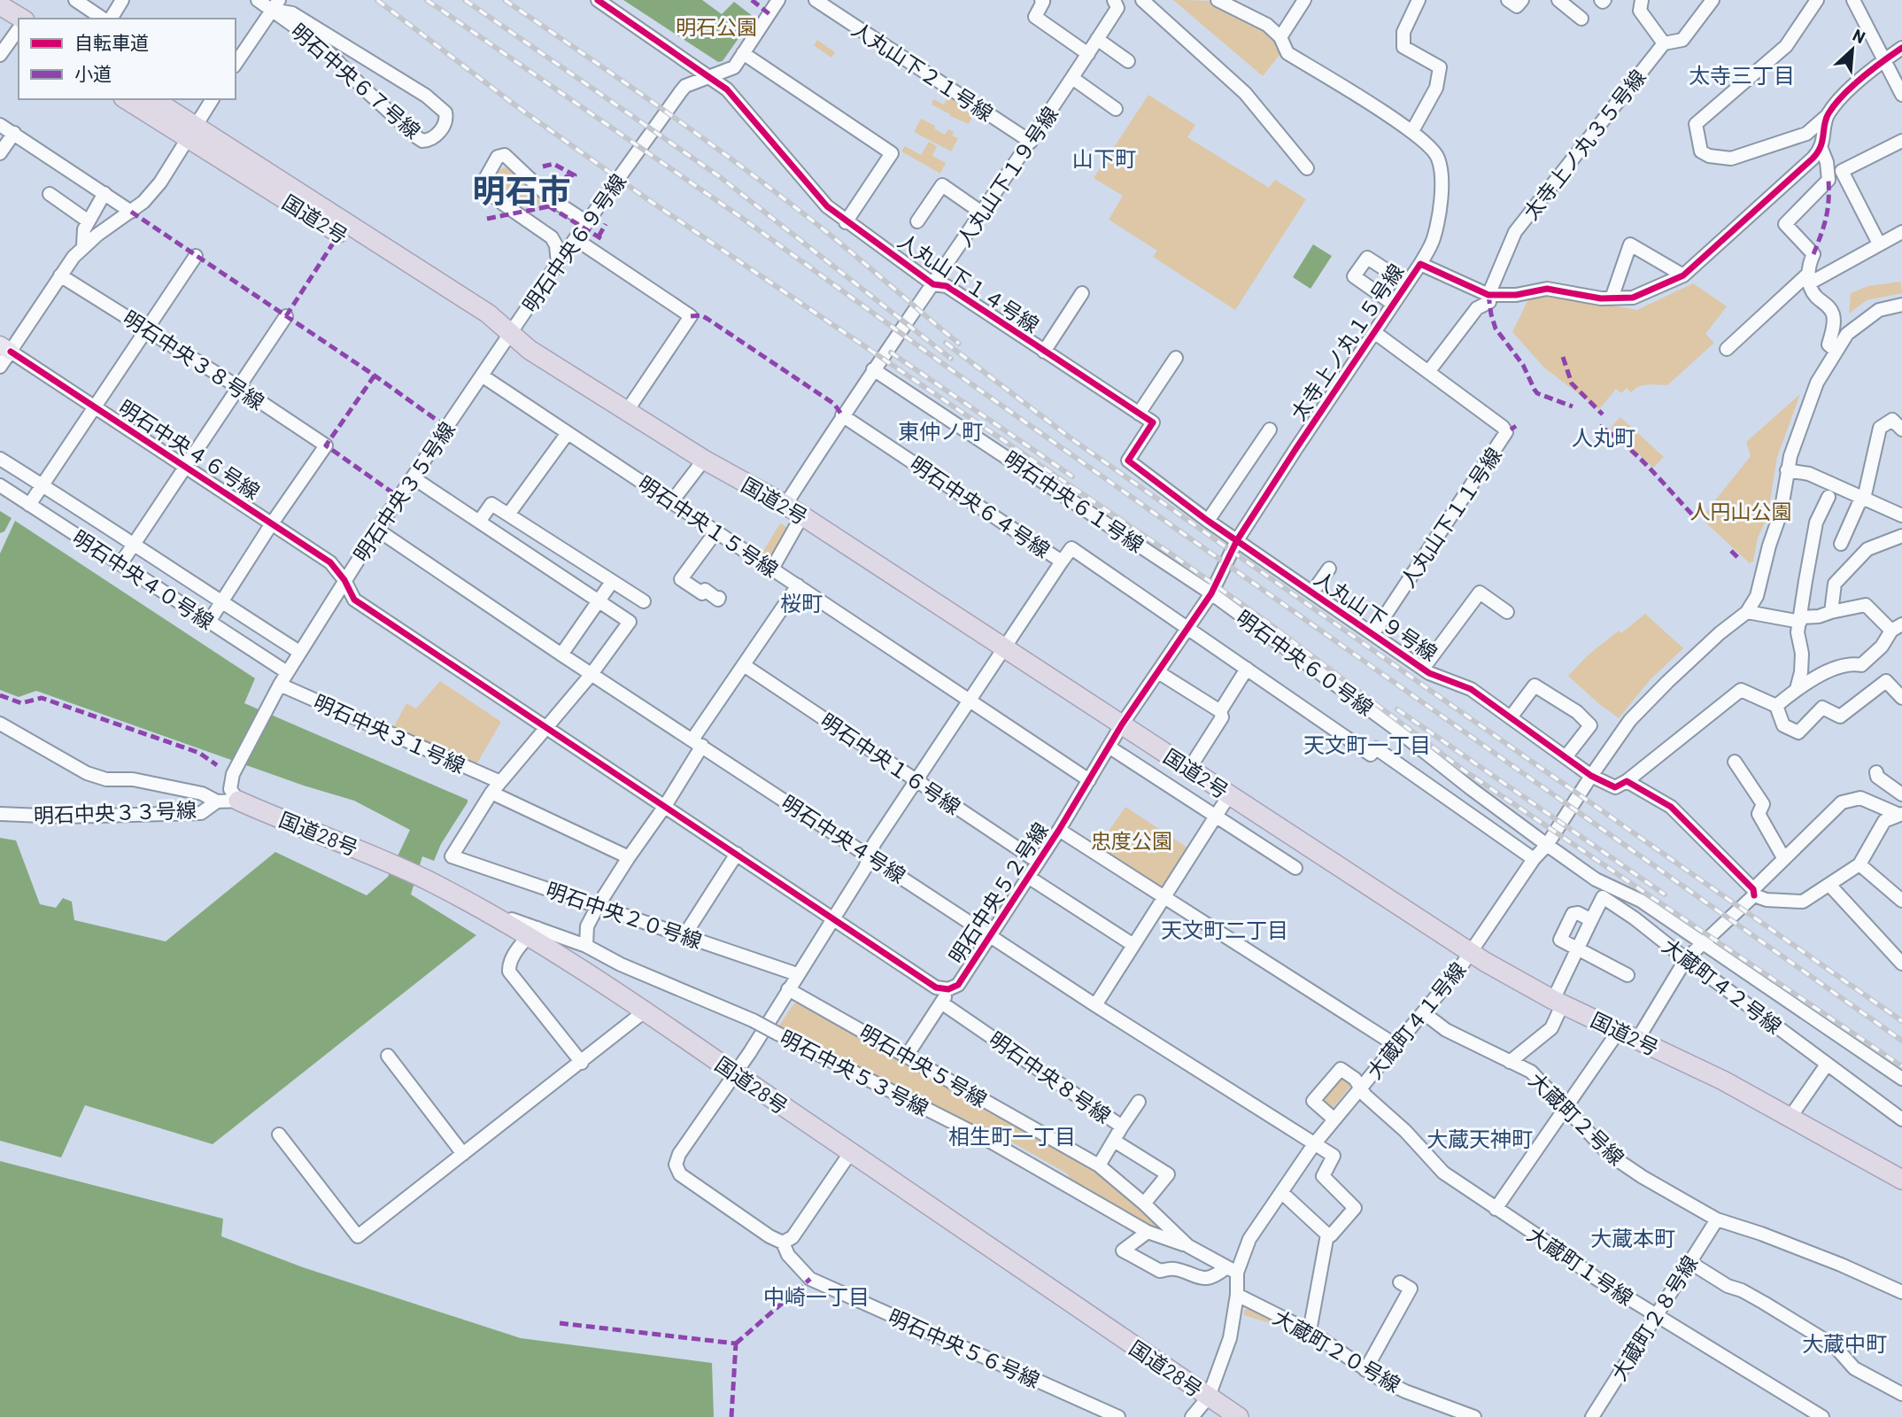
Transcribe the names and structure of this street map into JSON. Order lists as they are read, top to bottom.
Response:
{
  "streets": {
    "highway": ["国道2号", "国道28号"],
    "street": [
      "人丸山下２１号線",
      "明石中央６７号線",
      "太寺上ノ丸３５号線",
      "人丸山下１９号線",
      "明石中央６９号線",
      "人丸山下１４号線",
      "太寺上ノ丸１５号線",
      "明石中央３８号線",
      "明石中央４６号線",
      "明石中央３５号線",
      "明石中央６１号線",
      "明石中央６４号線",
      "人丸山下１１号線",
      "明石中央１５号線",
      "明石中央４０号線",
      "人丸山下９号線",
      "明石中央６０号線",
      "明石中央３１号線",
      "明石中央１６号線",
      "明石中央３３号線",
      "明石中央４号線",
      "明石中央５２号線",
      "明石中央２０号線",
      "大蔵町４２号線",
      "大蔵町４１号線",
      "明石中央５号線",
      "明石中央５３号線",
      "明石中央８号線",
      "大蔵町２号線",
      "大蔵町１号線",
      "大蔵町２８号線",
      "明石中央５６号線",
      "大蔵町２０号線"
    ]
  },
  "crossings": [
    ["人丸山下２１号線", "人丸山下１９号線"],
    ["太寺上ノ丸３５号線", "太寺上ノ丸１５号線"],
    ["人丸山下１９号線", "国道2号"],
    ["人丸山下１９号線", "人丸山下１４号線"],
    ["人丸山下１９号線", "明石中央６１号線"],
    ["人丸山下１９号線", "明石中央６４号線"],
    ["国道2号", "明石中央６９号線"],
    ["国道2号", "太寺上ノ丸１５号線"],
    ["国道2号", "明石中央３５号線"],
    ["国道2号", "明石中央６４号線"],
    ["国道2号", "明石中央５２号線"],
    ["国道2号", "大蔵町４１号線"],
    ["明石中央６９号線", "人丸山下１４号線"],
    ["明石中央６９号線", "明石中央３５号線"],
    ["太寺上ノ丸１５号線", "明石中央６１号線"],
    ["太寺上ノ丸１５号線", "人丸山下９号線"],
    ["太寺上ノ丸１５号線", "明石中央６０号線"],
    ["太寺上ノ丸１５号線", "明石中央５２号線"],
    ["明石中央３８号線", "明石中央４６号線"],
    ["明石中央４６号線", "明石中央３５号線"],
    ["明石中央４６号線", "明石中央５２号線"],
    ["明石中央３５号線", "明石中央１５号線"],
    ["明石中央３５号線", "明石中央４０号線"],
    ["明石中央３５号線", "明石中央３１号線"],
    ["明石中央３５号線", "国道28号"],
    ["明石中央３５号線", "明石中央４号線"],
    ["明石中央６１号線", "明石中央６０号線"],
    ["明石中央６４号線", "明石中央１５号線"],
    ["明石中央６４号線", "明石中央１６号線"],
    ["明石中央６４号線", "明石中央４号線"],
    ["明石中央６４号線", "明石中央５２号線"],
    ["人丸山下１１号線", "人丸山下９号線"],
    ["明石中央１５号線", "明石中央５２号線"],
    ["人丸山下９号線", "大蔵町４１号線"],
    ["明石中央６０号線", "大蔵町４１号線"],
    ["明石中央１６号線", "明石中央５２号線"],
    ["国道28号", "大蔵町４１号線"],
    ["国道28号", "明石中央５３号線"],
    ["明石中央４号線", "明石中央５２号線"],
    ["明石中央４号線", "大蔵町４１号線"],
    ["大蔵町４１号線", "明石中央５号線"],
    ["大蔵町４１号線", "大蔵町２号線"],
    ["大蔵町４１号線", "大蔵町１号線"],
    ["大蔵町４１号線", "大蔵町２０号線"],
    ["明石中央５号線", "明石中央５３号線"],
    ["明石中央５号線", "明石中央８号線"],
    ["大蔵町２号線", "大蔵町２８号線"],
    ["大蔵町１号線", "大蔵町２８号線"]
  ],
  "districts": [
    "太寺三丁目",
    "山下町",
    "明石市",
    "東仲ノ町",
    "人丸町",
    "桜町",
    "天文町一丁目",
    "天文町二丁目",
    "相生町一丁目",
    "大蔵天神町",
    "大蔵本町",
    "中崎一丁目",
    "大蔵中町"
  ],
  "parks": ["明石公園", "人円山公園", "忠度公園"],
  "legend": ["自転車道", "小道"],
  "north": "top right"
}
